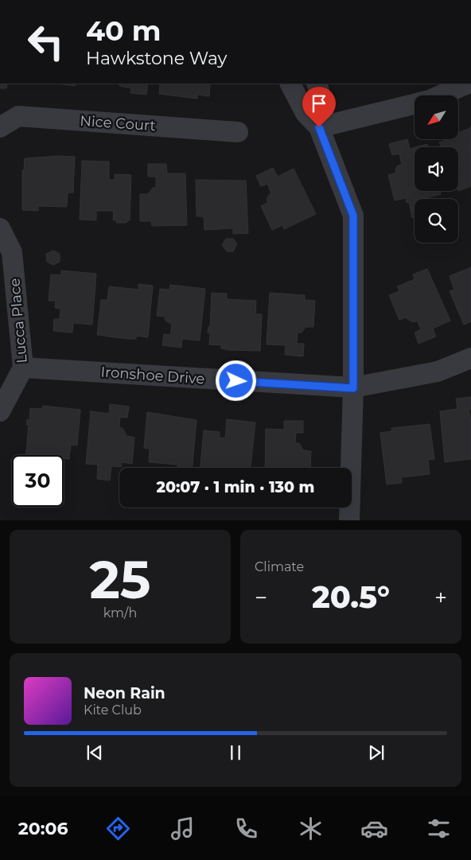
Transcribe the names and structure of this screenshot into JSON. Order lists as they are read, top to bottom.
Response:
{
  "streets": {
    "street": ["Nice Court", "Lucca Place", "Ironshoe Drive"]
  },
  "crossings": [
    ["Lucca Place", "Ironshoe Drive"]
  ],
  "north": "bottom left",
  "page": {
    "turn": ["40 m", "Hawkstone Way"],
    "limit": "30",
    "trip": "20:07 · 1 min · 130 m",
    "tile": [
      ["25", "km/h"],
      "Climate"
    ],
    "heat": ["−", "20.5°", "+"],
    "song": ["Neon Rain", "Kite Club"],
    "tabs": "20:06"
  }
}
